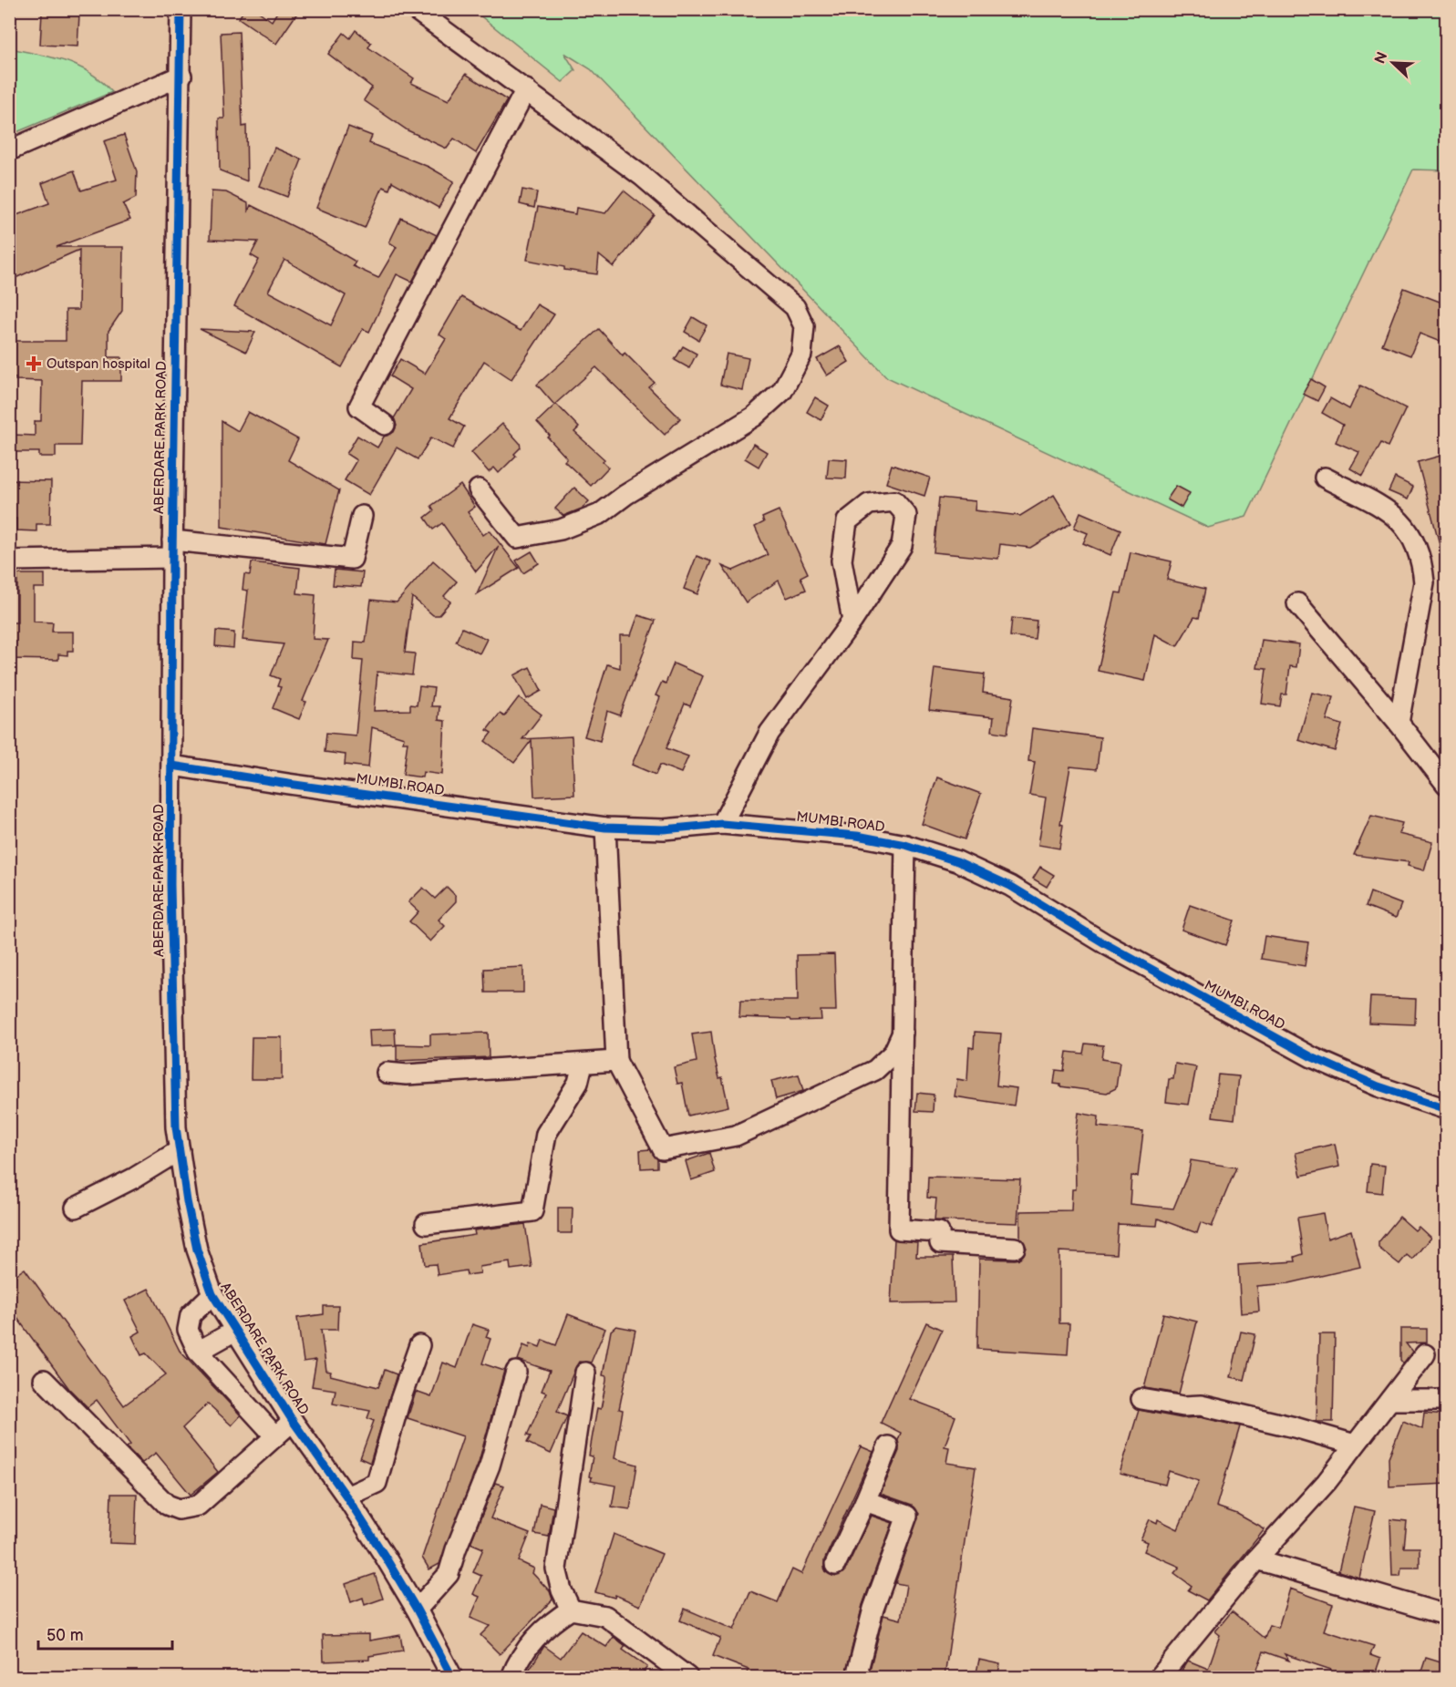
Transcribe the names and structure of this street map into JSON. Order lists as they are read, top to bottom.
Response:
{
  "streets": {
    "street": ["ABERDARE PARK ROAD", "MUMBI ROAD"]
  },
  "crossings": [
    ["ABERDARE PARK ROAD", "MUMBI ROAD"]
  ],
  "places": {
    "health": ["Outspan hospital"]
  },
  "scale_bar": "50 m",
  "north": "top left"
}
